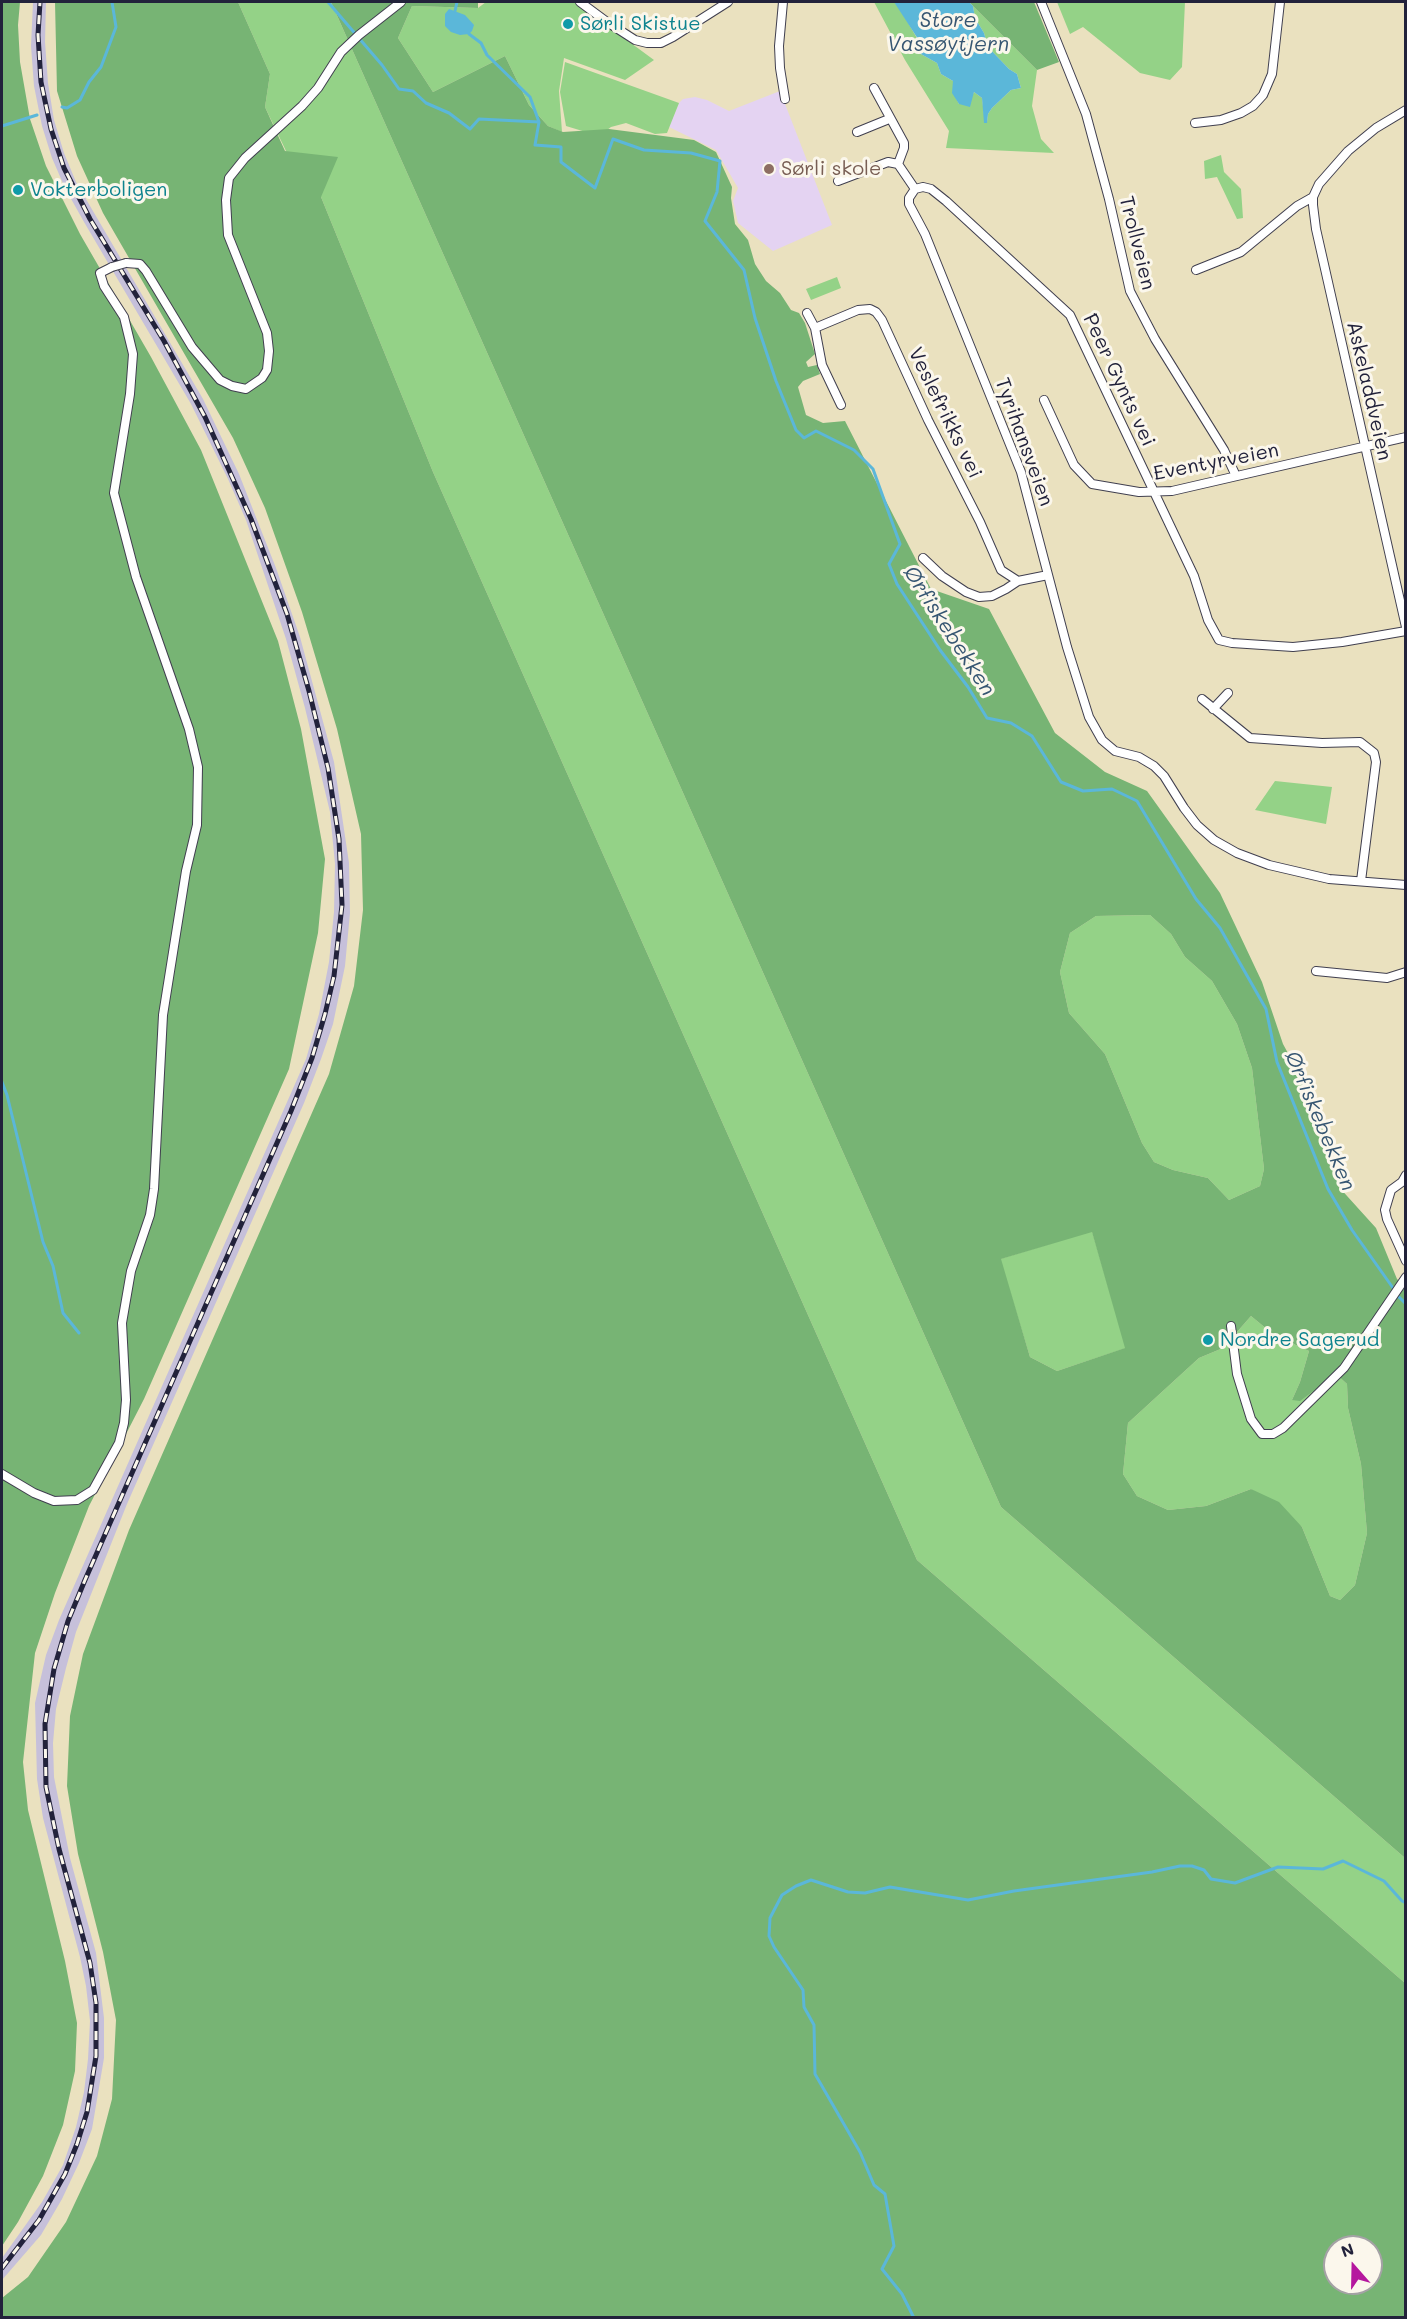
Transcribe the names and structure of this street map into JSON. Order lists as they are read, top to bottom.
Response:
{
  "streets": {
    "street": [
      "Trollveien",
      "Peer Gynts vei",
      "Askeladdveien",
      "Veslefrikks vei",
      "Tyrihansveien",
      "Eventyrveien"
    ]
  },
  "crossings": [
    ["Trollveien", "Eventyrveien"],
    ["Peer Gynts vei", "Askeladdveien"],
    ["Peer Gynts vei", "Tyrihansveien"],
    ["Peer Gynts vei", "Eventyrveien"],
    ["Askeladdveien", "Eventyrveien"]
  ],
  "water": ["Store Vassøytjern", "Ørfiskebekken"],
  "places": [
    "Sørli Skistue",
    "Sørli skole",
    "Vokterboligen",
    "Nordre Sagerud"
  ],
  "north": "top"
}
